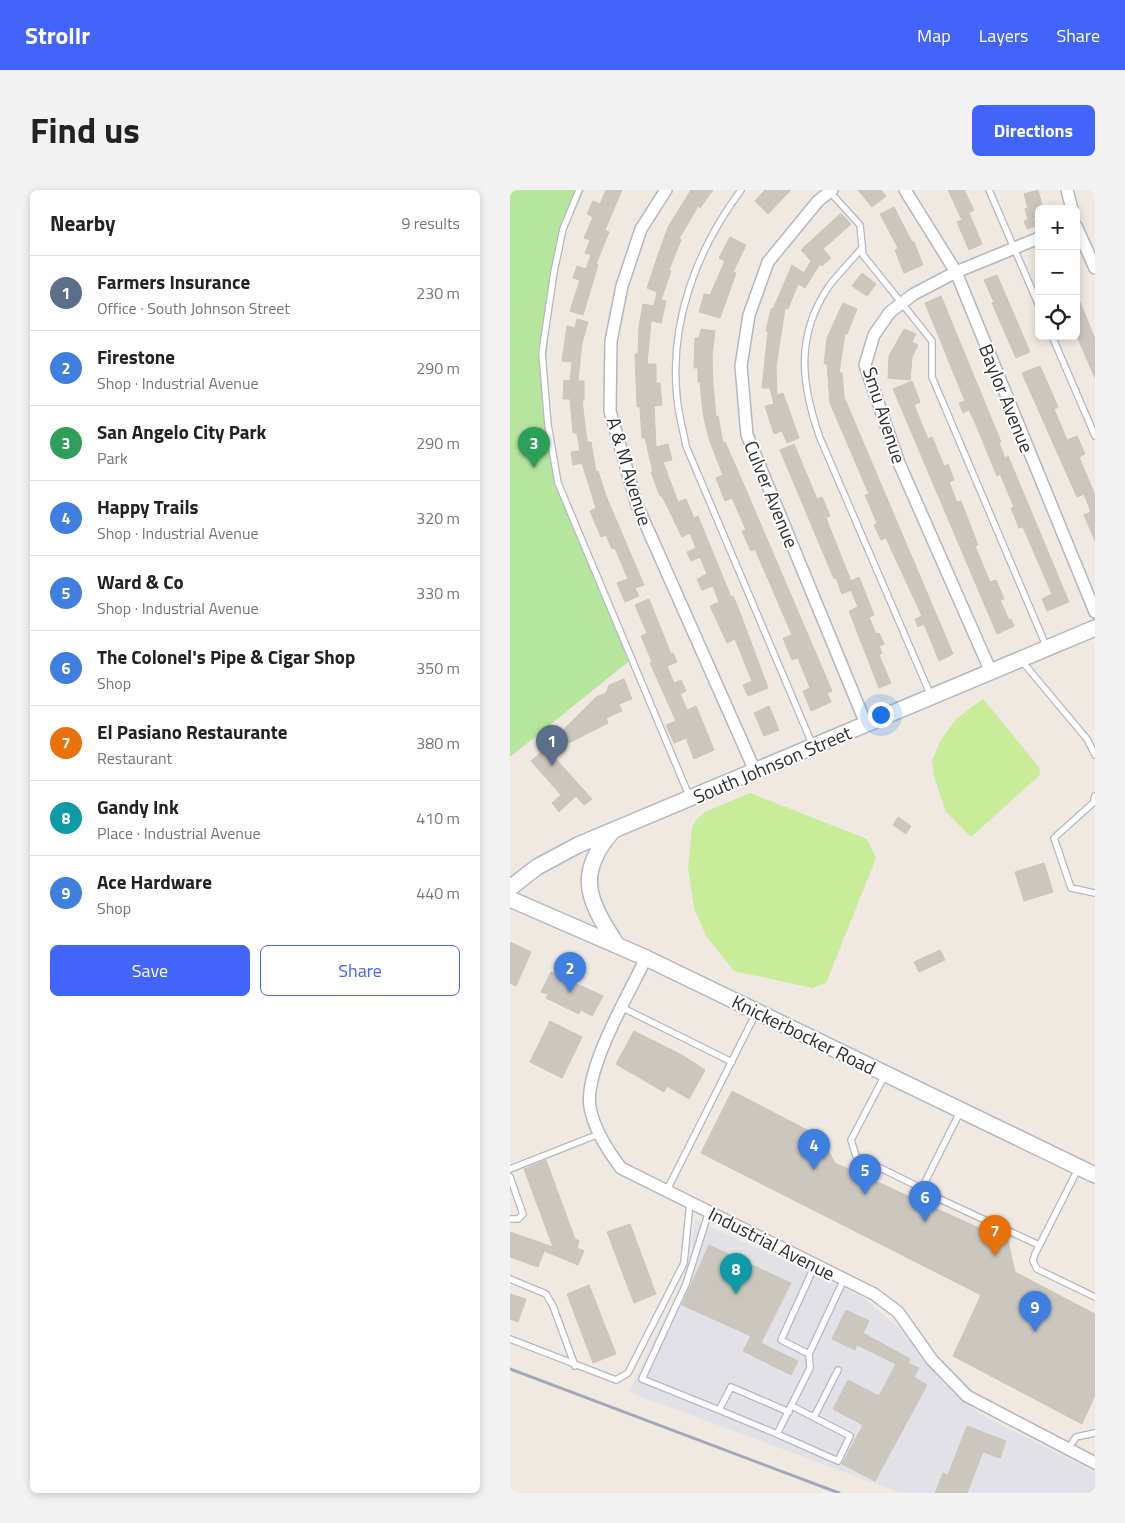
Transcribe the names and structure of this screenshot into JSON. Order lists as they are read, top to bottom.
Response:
{
  "streets": {
    "main road": ["South Johnson Street", "Knickerbocker Road"],
    "street": [
      "Baylor Avenue",
      "Smu Avenue",
      "A & M Avenue",
      "Culver Avenue",
      "Industrial Avenue"
    ]
  },
  "crossings": [
    ["Baylor Avenue", "Smu Avenue"],
    ["Smu Avenue", "South Johnson Street"],
    ["A & M Avenue", "South Johnson Street"],
    ["Culver Avenue", "South Johnson Street"],
    ["Knickerbocker Road", "Industrial Avenue"]
  ],
  "page": {
    "header": "Strollr",
    "nav": ["Map", "Layers", "Share"],
    "title": "Find us",
    "buttons": [
      "Directions",
      ["Save", "Share"]
    ],
    "heading": ["Nearby", "9 results"],
    "map_buttons": ["+", "−"],
    "list": [
      {
        "mark": "1",
        "name": "Farmers Insurance",
        "note": "Office · South Johnson Street",
        "value": "230 m"
      },
      {
        "mark": "2",
        "name": "Firestone",
        "note": "Shop · Industrial Avenue",
        "value": "290 m"
      },
      {
        "mark": "3",
        "name": "San Angelo City Park",
        "note": "Park",
        "value": "290 m"
      },
      {
        "mark": "4",
        "name": "Happy Trails",
        "note": "Shop · Industrial Avenue",
        "value": "320 m"
      },
      {
        "mark": "5",
        "name": "Ward & Co",
        "note": "Shop · Industrial Avenue",
        "value": "330 m"
      },
      {
        "mark": "6",
        "name": "The Colonel's Pipe & Cigar Shop",
        "note": "Shop",
        "value": "350 m"
      },
      {
        "mark": "7",
        "name": "El Pasiano Restaurante",
        "note": "Restaurant",
        "value": "380 m"
      },
      {
        "mark": "8",
        "name": "Gandy Ink",
        "note": "Place · Industrial Avenue",
        "value": "410 m"
      },
      {
        "mark": "9",
        "name": "Ace Hardware",
        "note": "Shop",
        "value": "440 m"
      }
    ],
    "pins": [
      "3",
      "1",
      "2",
      "4",
      "5",
      "6",
      "7",
      "8",
      "9"
    ]
  }
}
